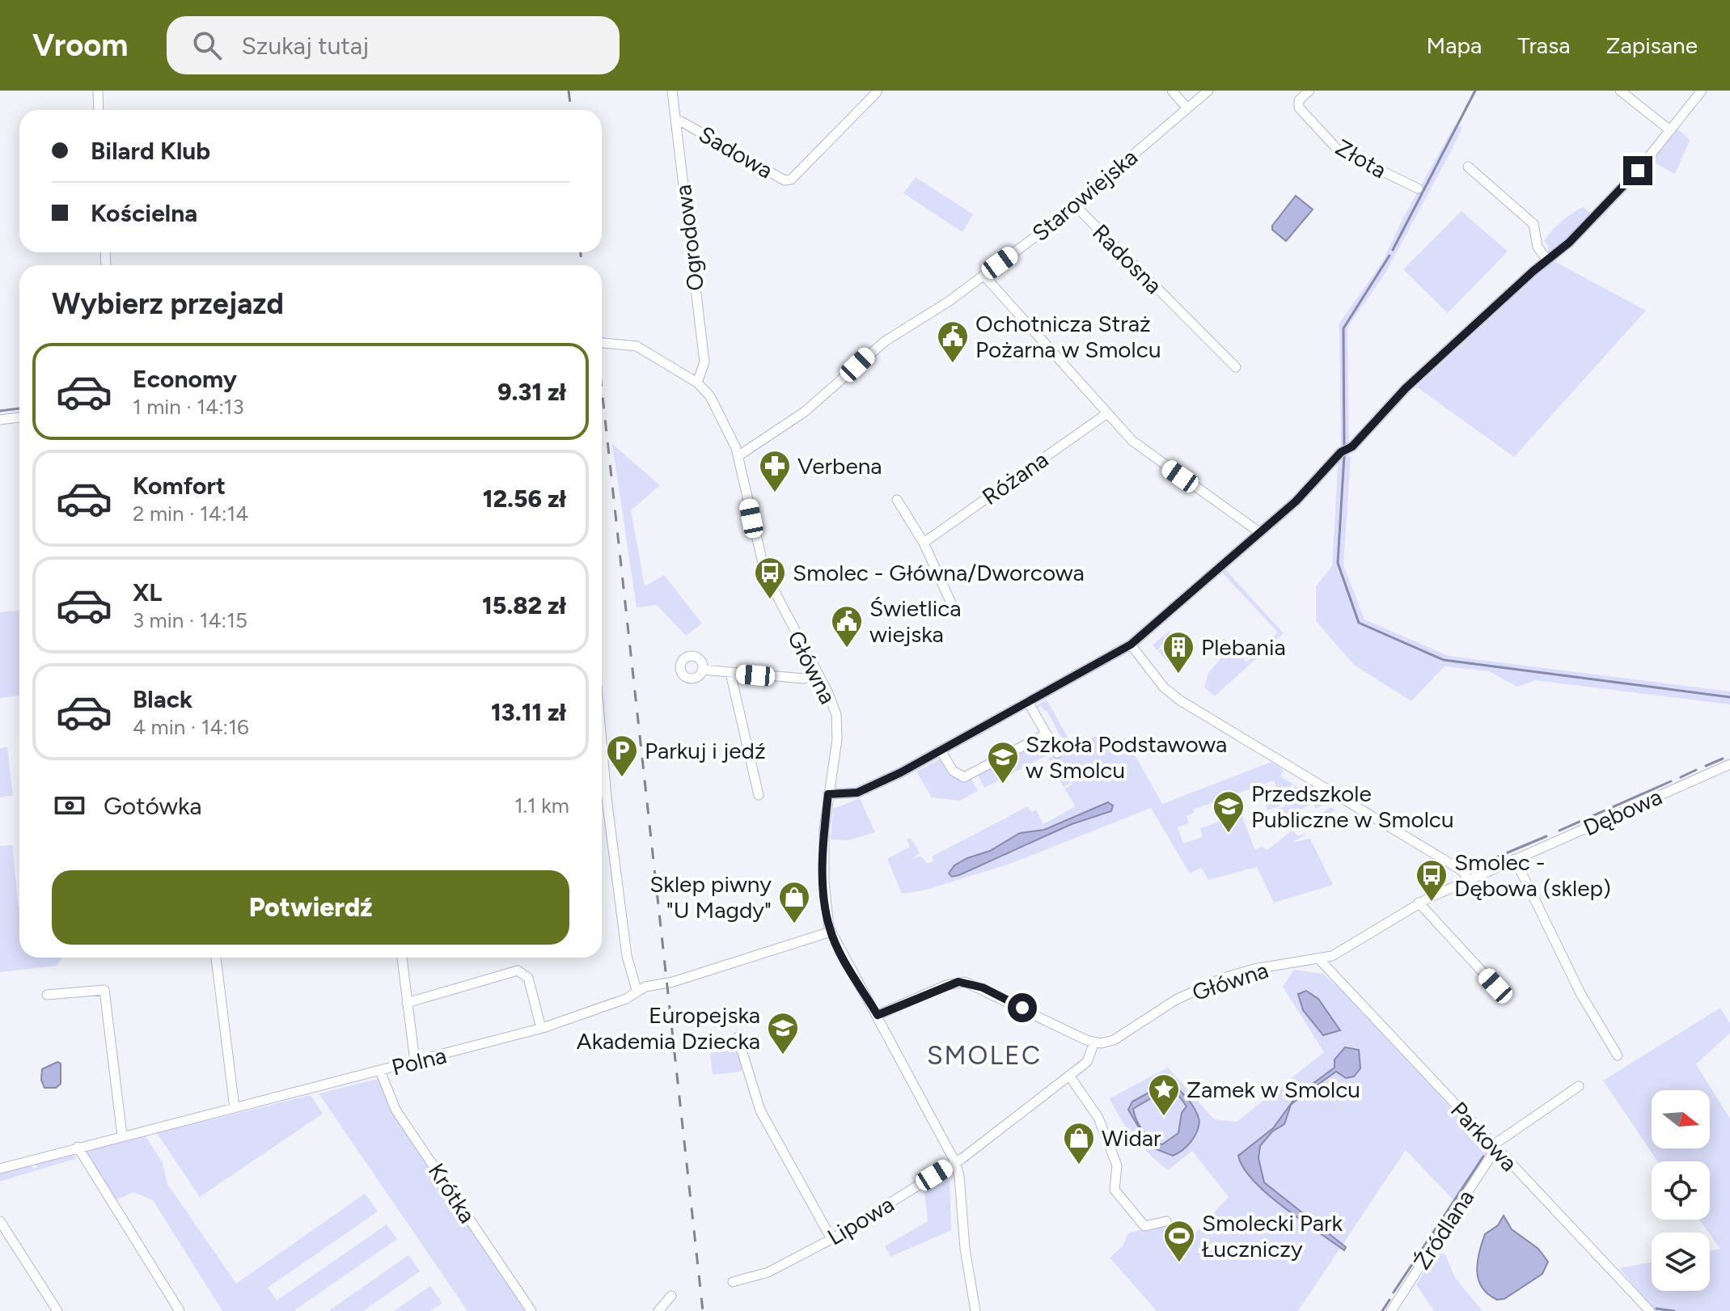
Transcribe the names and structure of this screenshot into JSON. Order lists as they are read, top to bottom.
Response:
{
  "streets": {
    "street": [
      "Sadowa",
      "Złota",
      "Starowiejska",
      "Ogrodowa",
      "Radosna",
      "Różana",
      "Główna",
      "Dębowa",
      "Polna",
      "Parkowa",
      "Krótka",
      "Lipowa",
      "Źródlana"
    ]
  },
  "crossings": [
    ["Sadowa", "Ogrodowa"],
    ["Starowiejska", "Radosna"],
    ["Starowiejska", "Główna"],
    ["Ogrodowa", "Główna"],
    ["Główna", "Dębowa"],
    ["Główna", "Polna"],
    ["Główna", "Parkowa"],
    ["Główna", "Lipowa"],
    ["Dębowa", "Parkowa"],
    ["Polna", "Krótka"],
    ["Parkowa", "Źródlana"]
  ],
  "districts": ["SMOLEC"],
  "places": {
    "public building": ["Ochotnicza Straż Pożarna w Smolcu", "Świetlica wiejska"],
    "pharmacy": ["Verbena"],
    "bus stop": ["Smolec - Główna/Dworcowa", "Smolec - Dębowa (sklep)"],
    "building": ["Plebania"],
    "parking": ["Parkuj i jedź"],
    "school or university": ["Szkoła Podstawowa w Smolcu", "Przedszkole Publiczne w Smolcu", "Europejska Akademia Dziecka"],
    "shop": ["Sklep piwny \"U Magdy\"", "Widar"],
    "place": ["Zamek w Smolcu"],
    "sports": ["Smolecki Park Łuczniczy"]
  },
  "north": "right",
  "page": {
    "header": "Vroom",
    "search": "Szukaj tutaj",
    "nav": ["Mapa", "Trasa", "Zapisane"],
    "banner": ["Bilard Klub", "Kościelna"],
    "heading": "Wybierz przejazd",
    "list": [
      {
        "name": "Economy",
        "note": "1 min · 14:13",
        "value": "9.31 zł"
      },
      {
        "name": "Komfort",
        "note": "2 min · 14:14",
        "value": "12.56 zł"
      },
      {
        "name": "XL",
        "note": "3 min · 14:15",
        "value": "15.82 zł"
      },
      {
        "name": "Black",
        "note": "4 min · 14:16",
        "value": "13.11 zł"
      }
    ],
    "pay": ["Gotówka", "1.1 km"],
    "buttons": "Potwierdź"
  }
}
